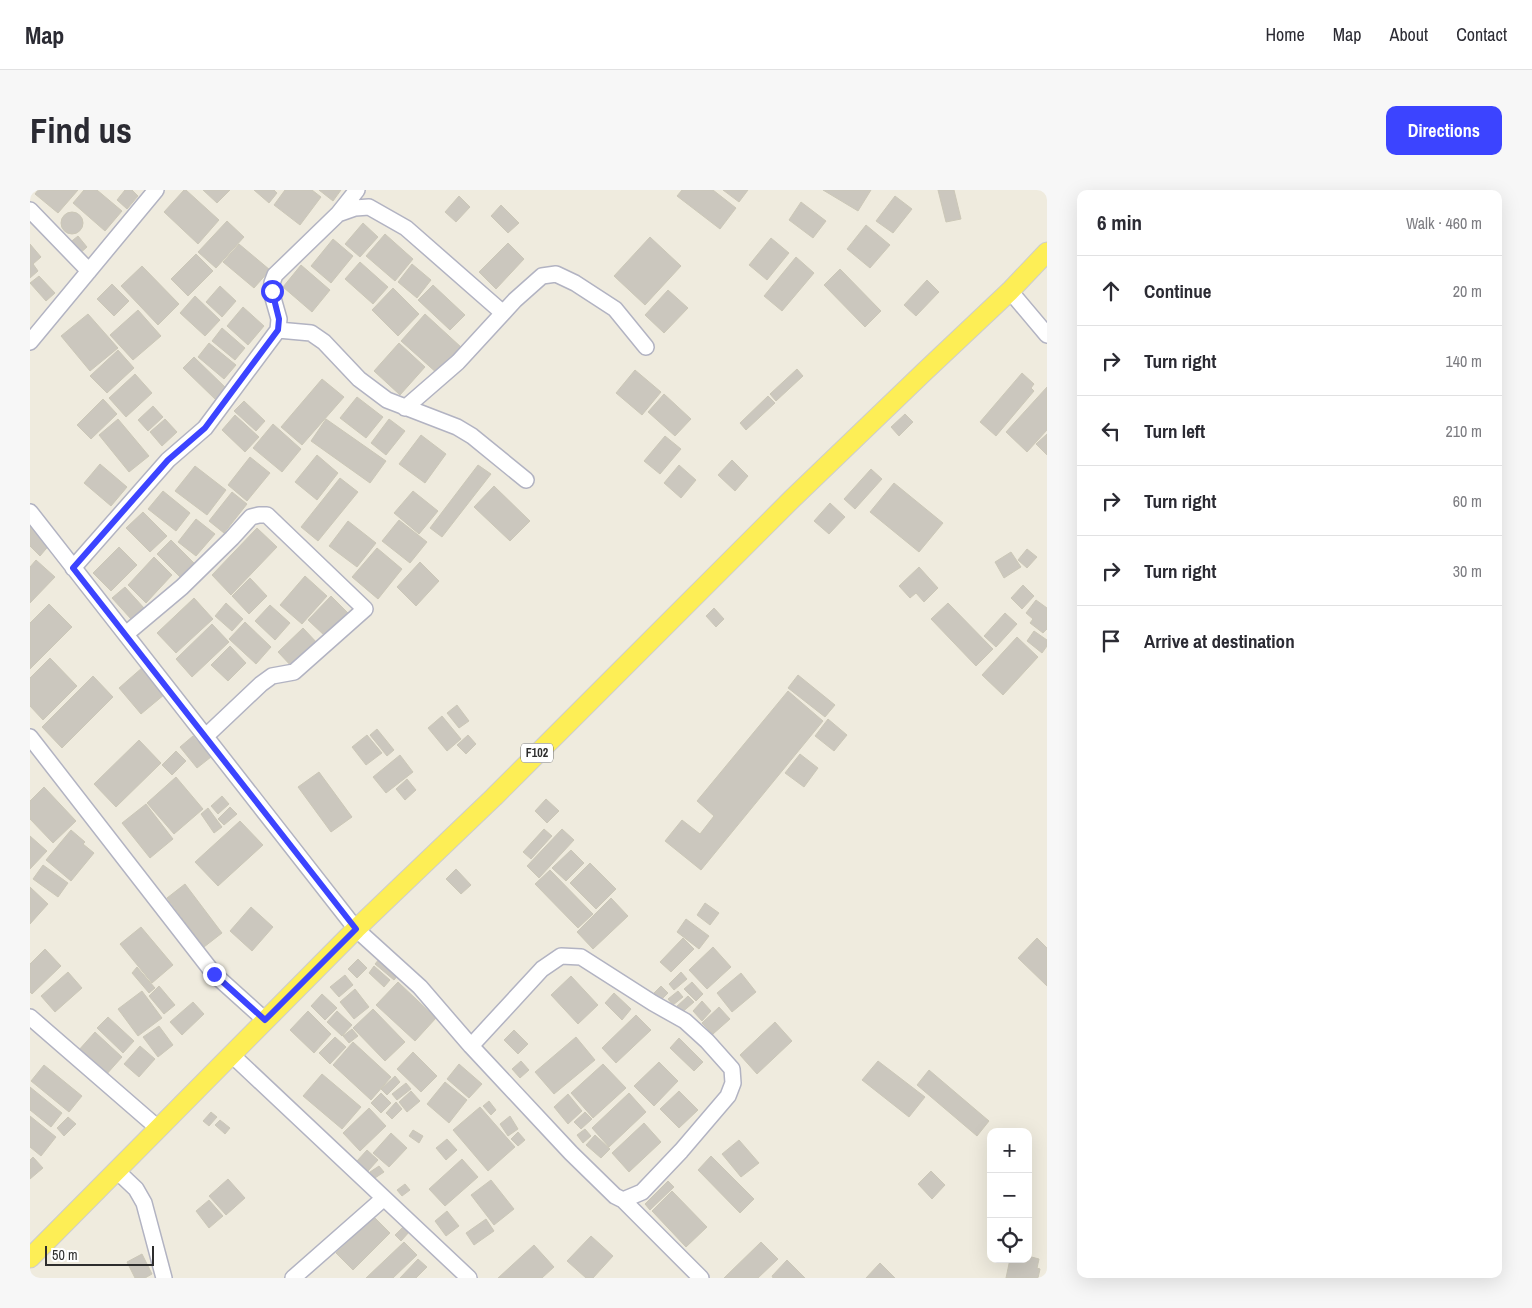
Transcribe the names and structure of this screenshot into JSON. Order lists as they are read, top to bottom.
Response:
{
  "streets": {
    "main road": ["F102"]
  },
  "scale_bar": "50 m",
  "page": {
    "header": "Map",
    "nav": [
      "Home",
      "Map",
      "About",
      "Contact"
    ],
    "buttons": "Directions",
    "title": "Find us",
    "heading": ["6 min", "Walk · 460 m"],
    "list": [
      ["Continue", "20 m"],
      ["Turn right", "140 m"],
      ["Turn left", "210 m"],
      ["Turn right", "60 m"],
      ["Turn right", "30 m"],
      "Arrive at destination"
    ],
    "map_buttons": ["+", "−"],
    "scale": "50 m"
  }
}
